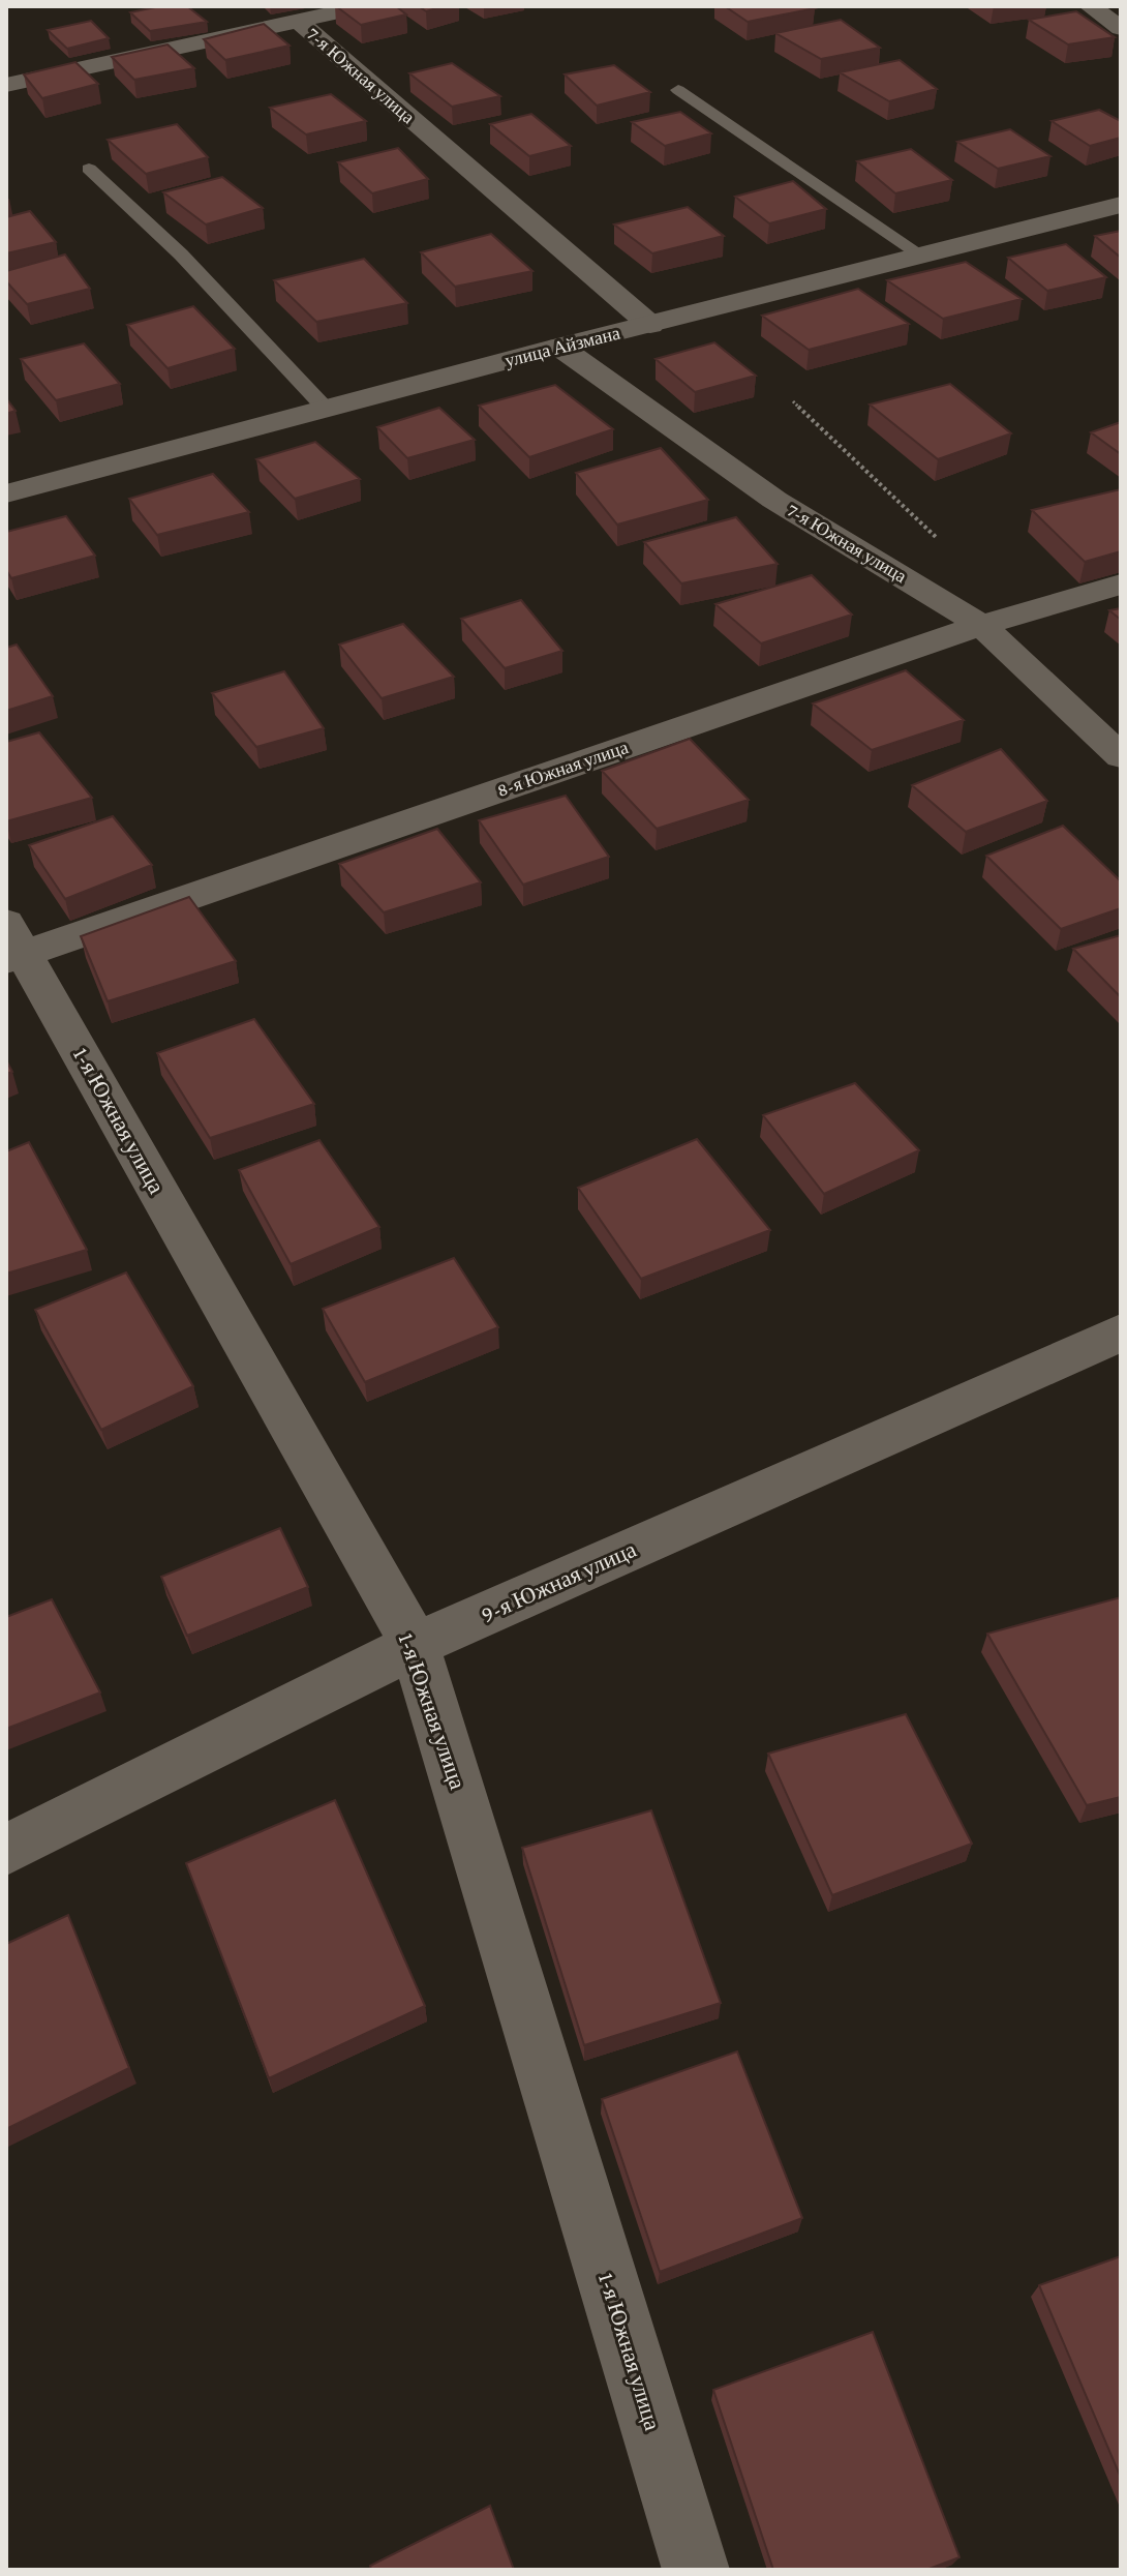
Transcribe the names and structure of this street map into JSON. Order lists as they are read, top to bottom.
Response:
{
  "streets": {
    "street": [
      "7-я Южная улица",
      "улица Айзмана",
      "8-я Южная улица",
      "1-я Южная улица",
      "9-я Южная улица"
    ]
  },
  "crossings": [
    ["7-я Южная улица", "улица Айзмана"],
    ["7-я Южная улица", "8-я Южная улица"],
    ["8-я Южная улица", "1-я Южная улица"],
    ["1-я Южная улица", "9-я Южная улица"]
  ]
}
